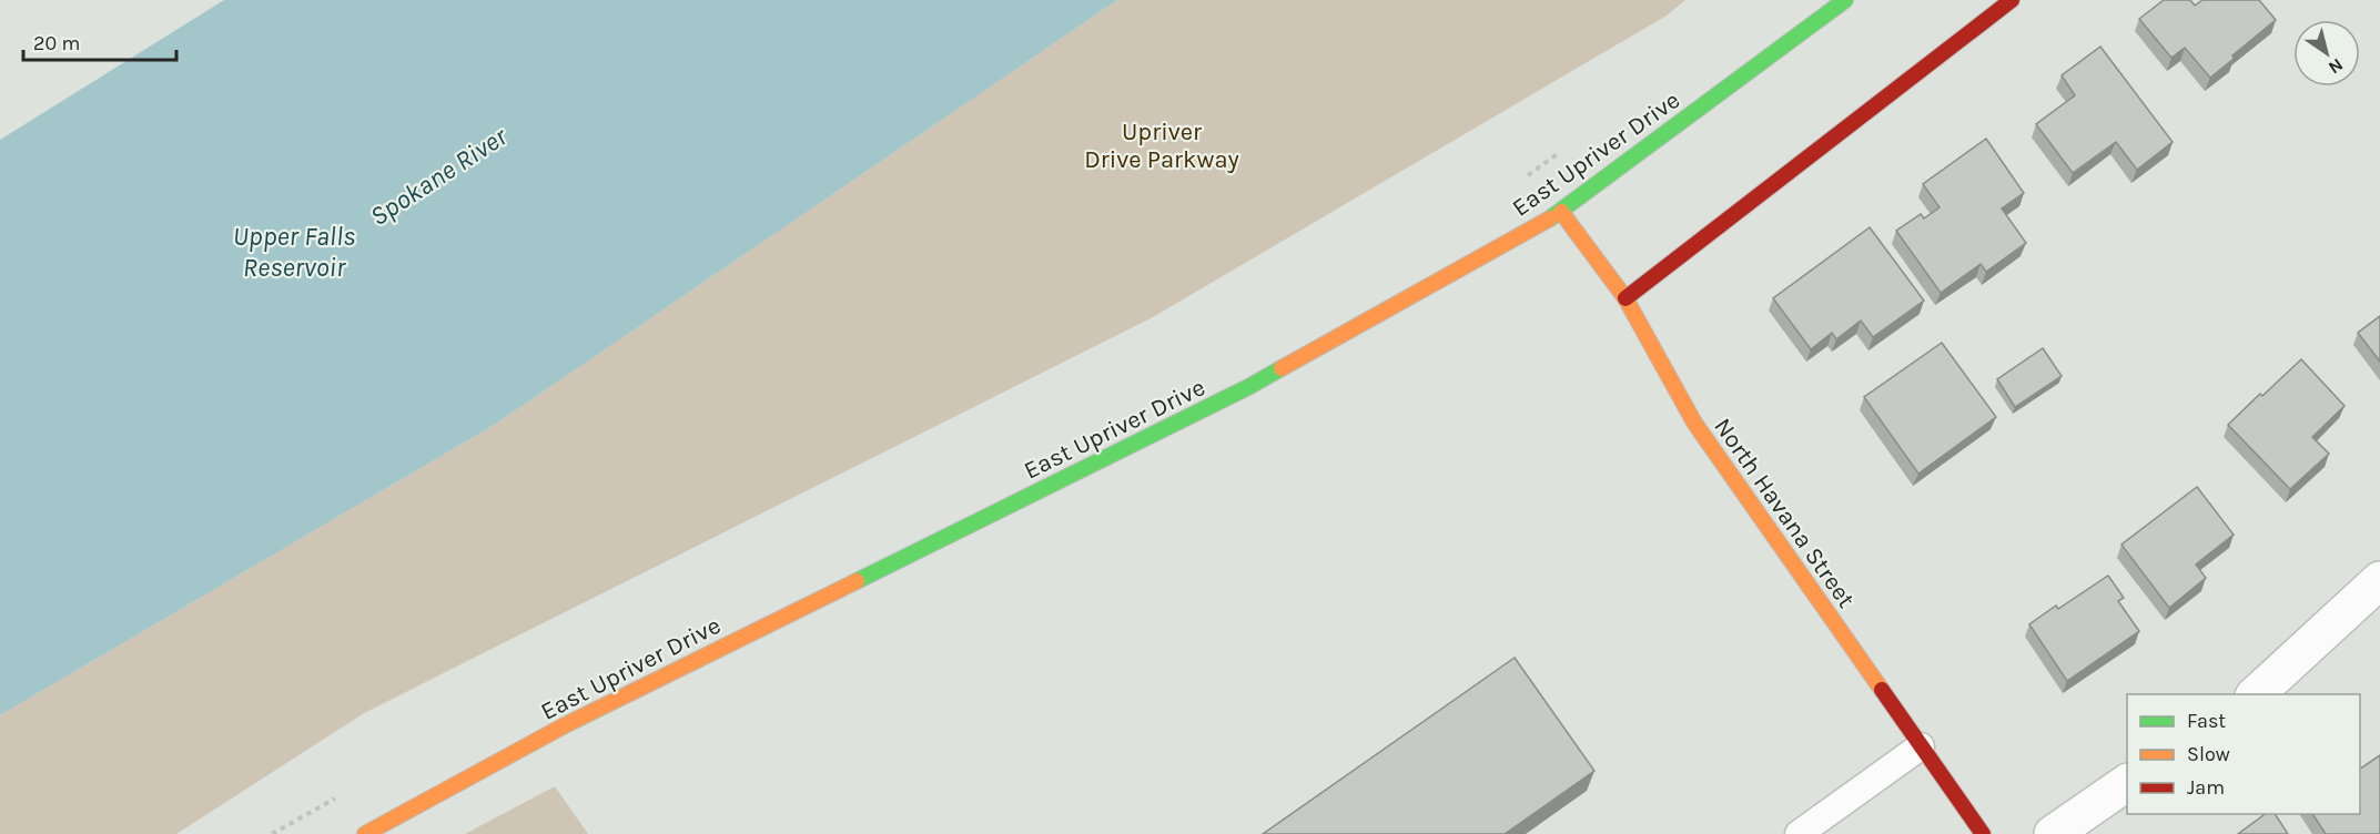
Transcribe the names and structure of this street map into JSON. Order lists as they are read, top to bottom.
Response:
{
  "streets": {
    "street": ["East Upriver Drive", "North Havana Street"]
  },
  "crossings": [
    ["East Upriver Drive", "North Havana Street"]
  ],
  "water": ["Spokane River", "Upper Falls Reservoir"],
  "parks": ["Upriver Drive Parkway"],
  "legend": ["Fast", "Slow", "Jam"],
  "scale_bar": "20 m",
  "north": "bottom right"
}
